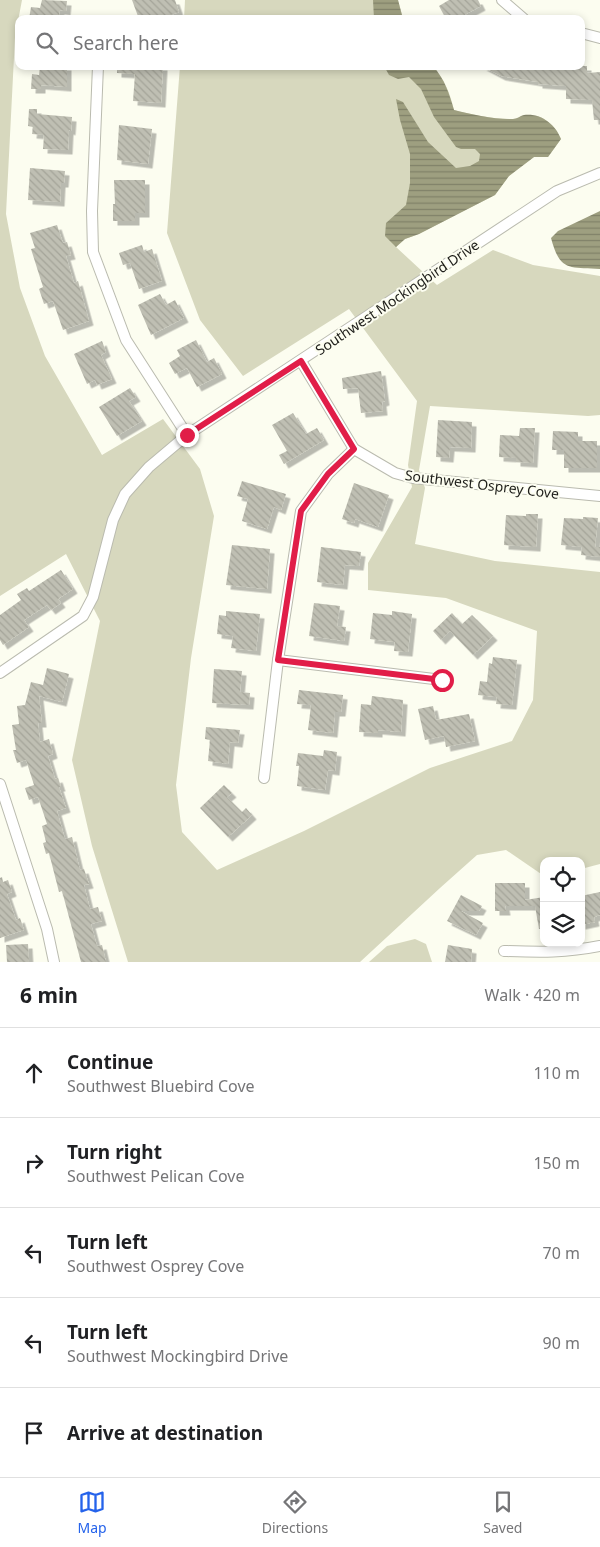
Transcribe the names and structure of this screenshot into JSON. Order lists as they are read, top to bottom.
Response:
{
  "streets": {
    "street": ["Southwest Mockingbird Drive", "Southwest Osprey Cove"]
  },
  "crossings": [
    ["Southwest Mockingbird Drive", "Southwest Osprey Cove"]
  ],
  "page": {
    "search": "Search here",
    "heading": ["6 min", "Walk · 420 m"],
    "list": [
      ["Continue", "Southwest Bluebird Cove", "110 m"],
      ["Turn right", "Southwest Pelican Cove", "150 m"],
      ["Turn left", "Southwest Osprey Cove", "70 m"],
      ["Turn left", "Southwest Mockingbird Drive", "90 m"],
      "Arrive at destination"
    ],
    "nav": ["Map", "Directions", "Saved"]
  }
}
